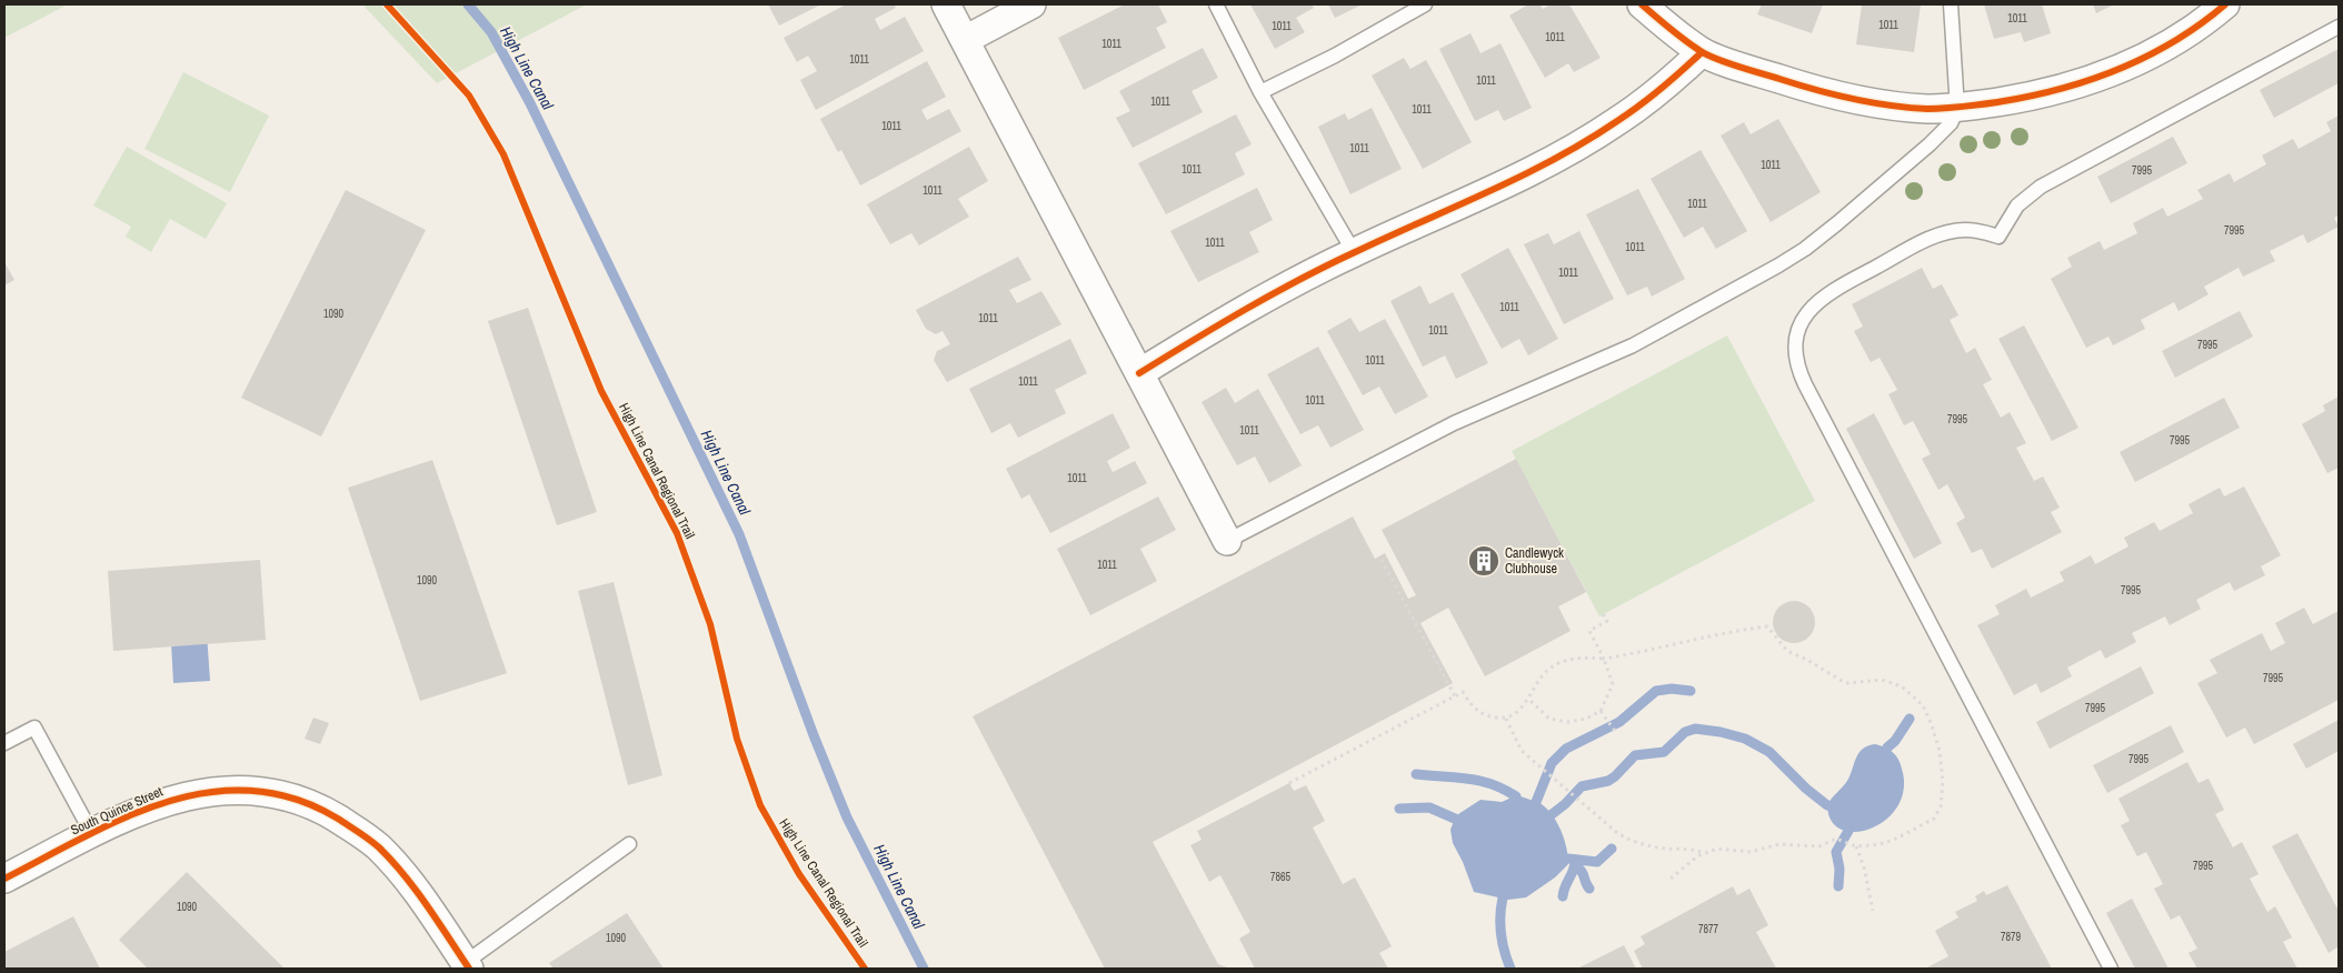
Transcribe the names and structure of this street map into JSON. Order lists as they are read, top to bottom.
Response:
{
  "streets": {
    "street": ["South Quince Street"],
    "cycle path": ["High Line Canal Regional Trail"]
  },
  "water": ["High Line Canal"],
  "places": {
    "building": ["Candlewyck Clubhouse"]
  },
  "house_numbers": [
    "1011",
    "1011",
    "1011",
    "1011",
    "1011",
    "1011",
    "1011",
    "1011",
    "1011",
    "1011",
    "1011",
    "1011",
    "1011",
    "7995",
    "1011",
    "1011",
    "7995",
    "1011",
    "1011",
    "1011",
    "1011",
    "1090",
    "1011",
    "1011",
    "7995",
    "1011",
    "1011",
    "1011",
    "7995",
    "1011",
    "7995",
    "1011",
    "1011",
    "1090",
    "7995",
    "7995",
    "7995",
    "7995",
    "7995",
    "7865",
    "1090",
    "7877",
    "7879",
    "1090"
  ]
}
